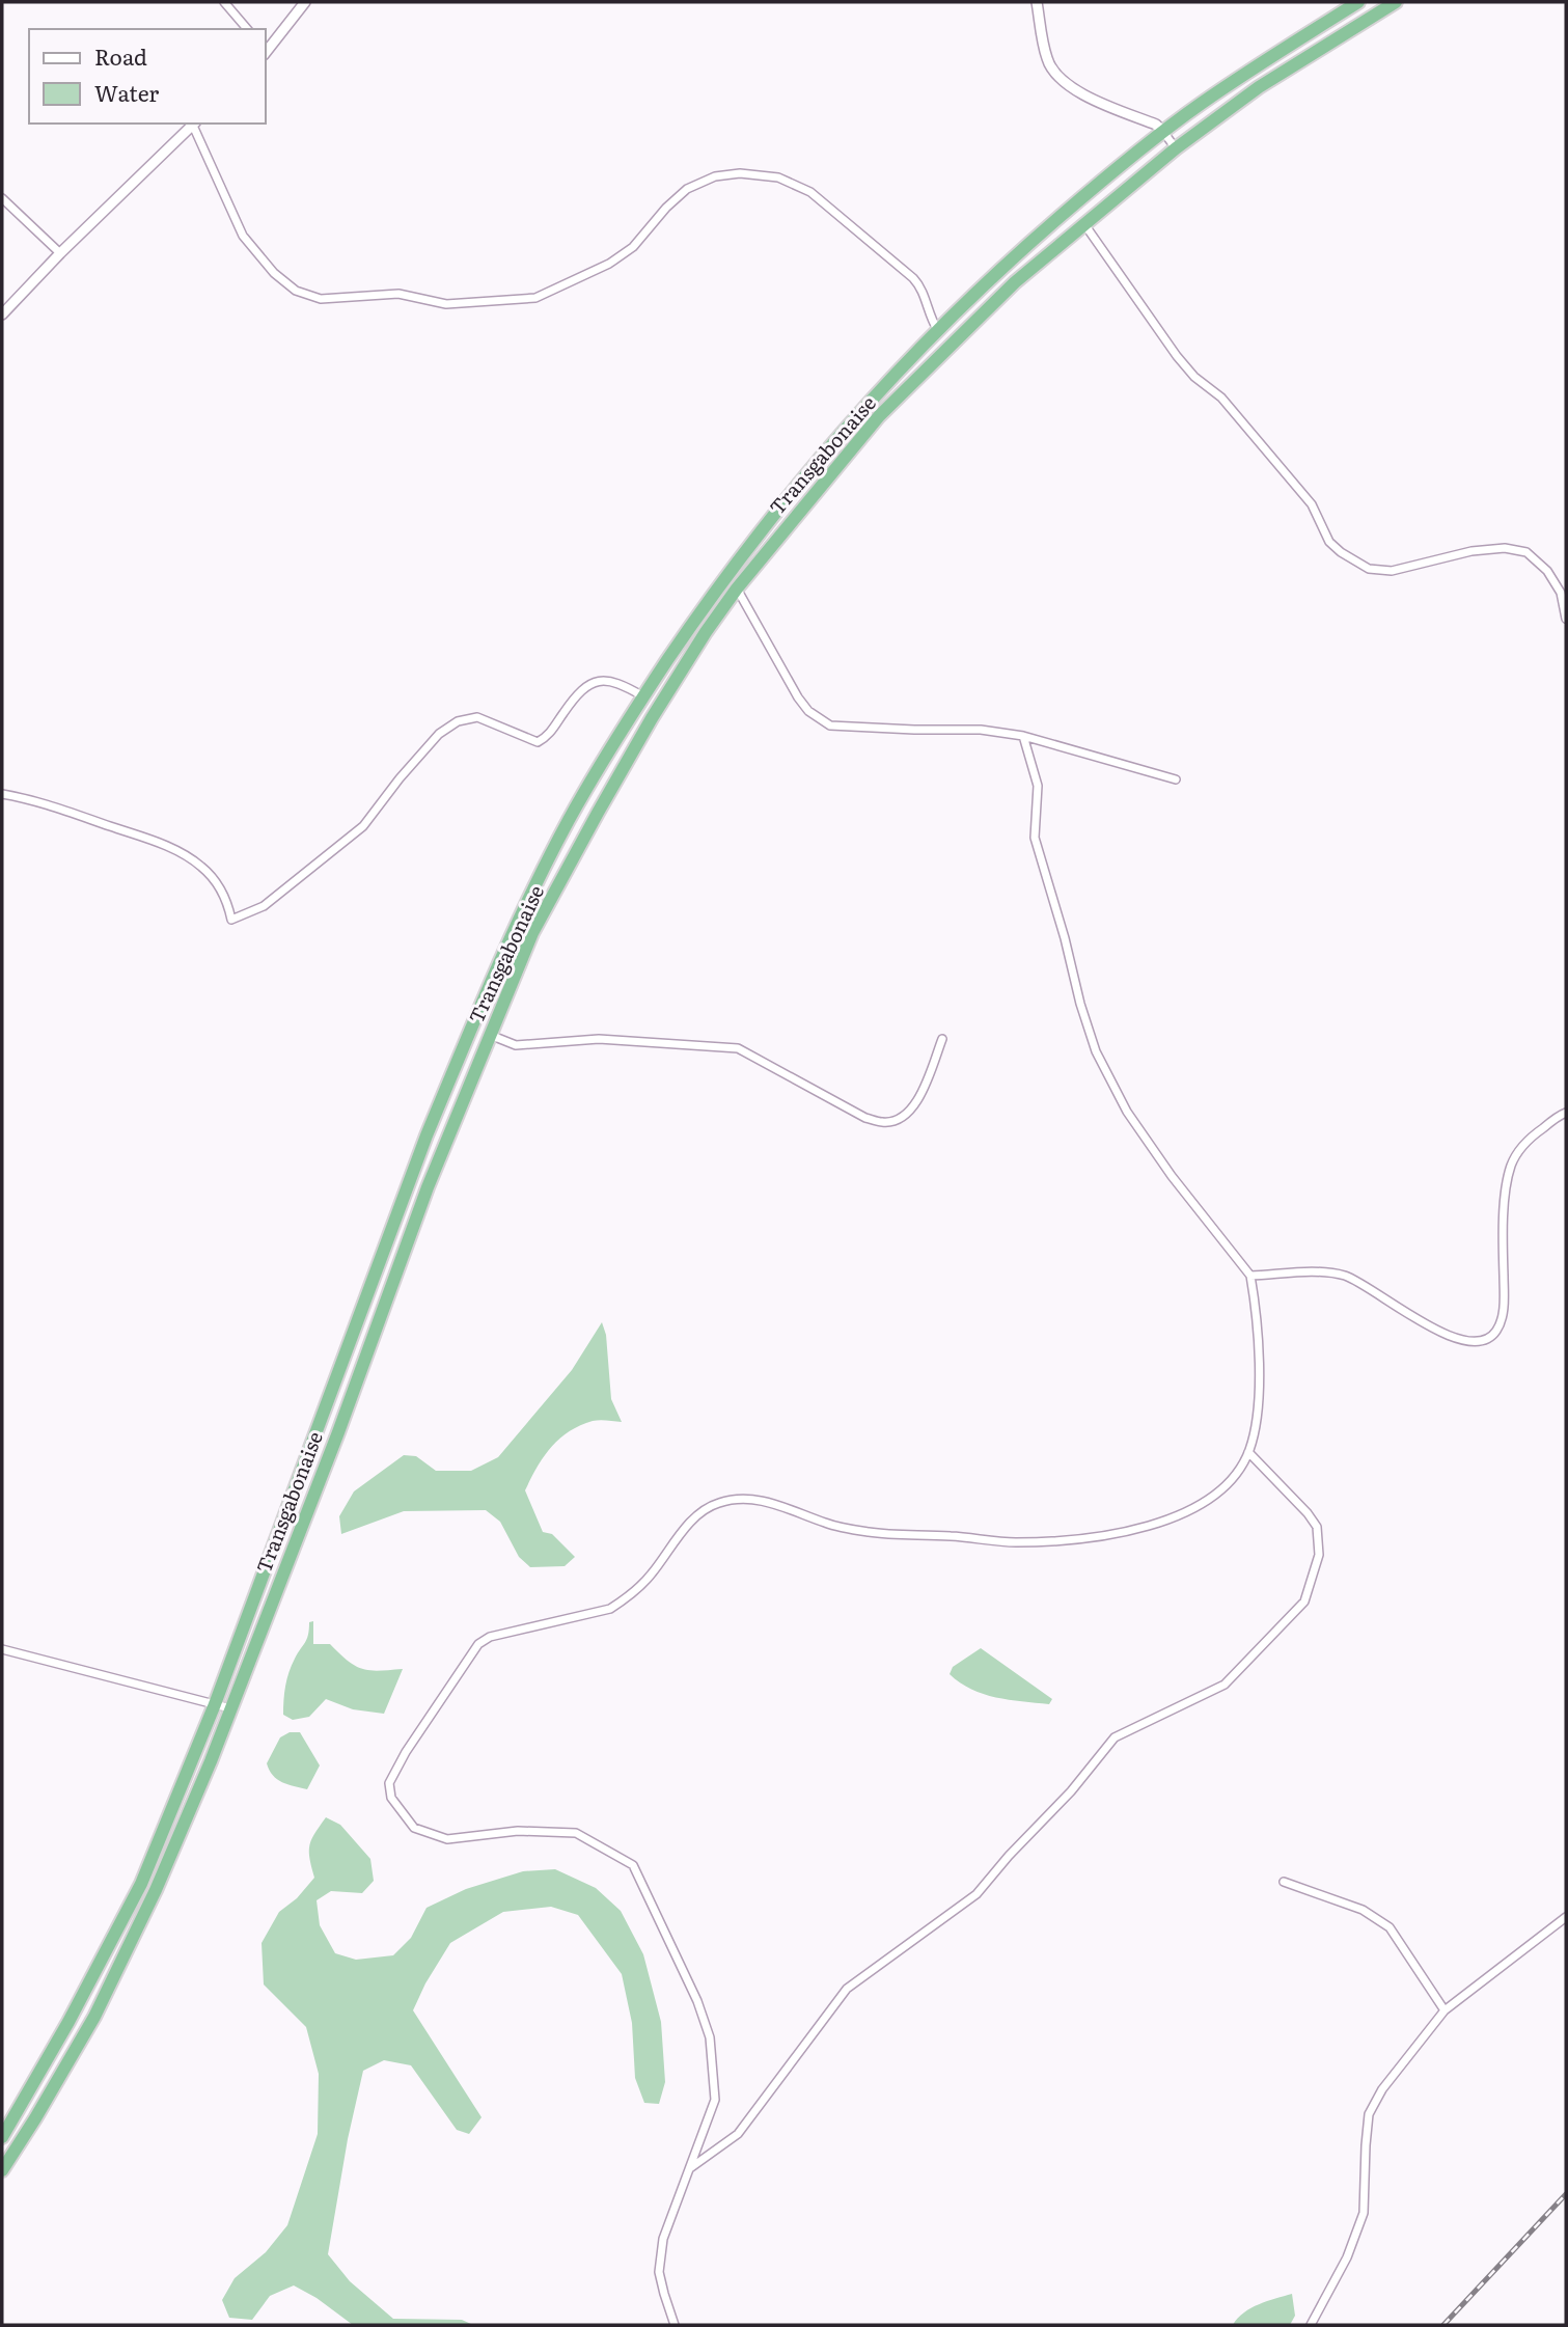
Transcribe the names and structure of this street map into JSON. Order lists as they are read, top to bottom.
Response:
{
  "streets": {
    "highway": ["Transgabonaise"]
  },
  "legend": ["Road", "Water"]
}
